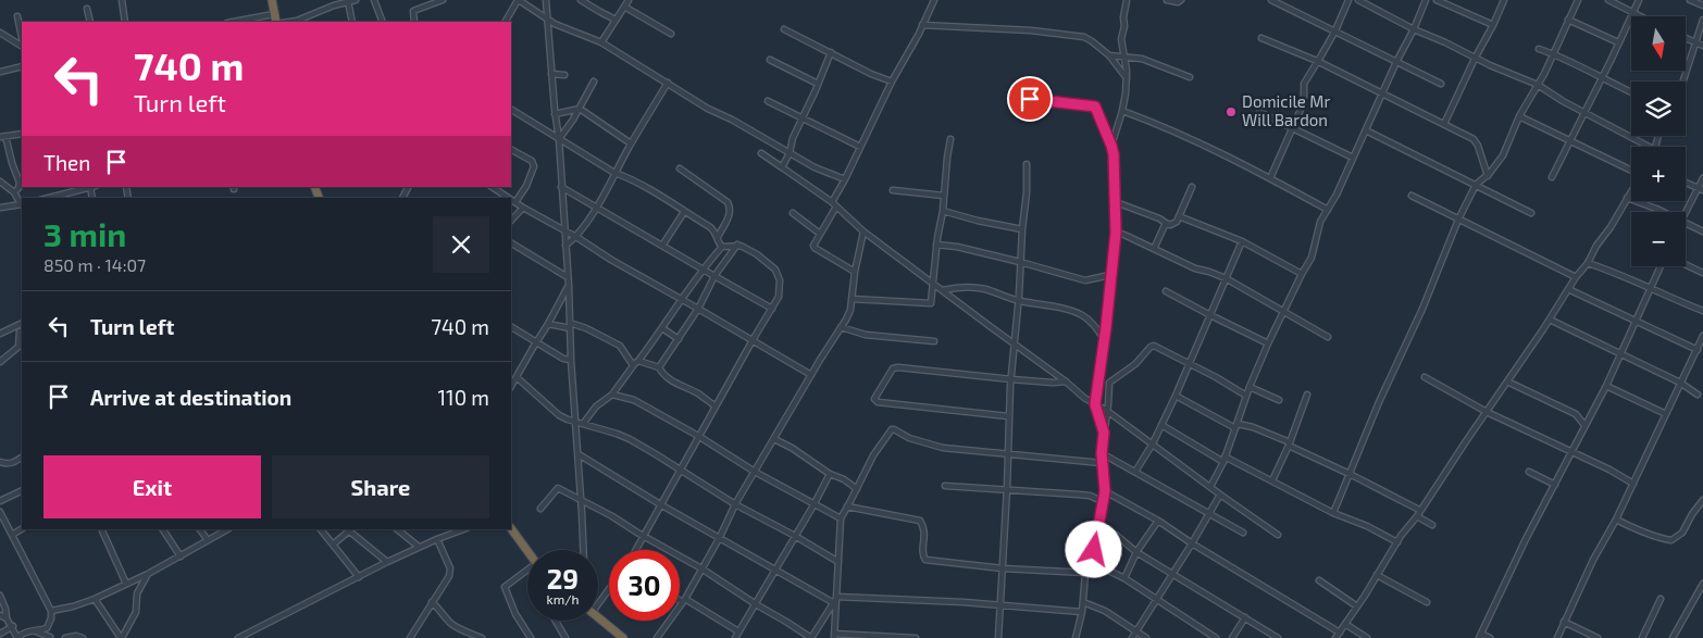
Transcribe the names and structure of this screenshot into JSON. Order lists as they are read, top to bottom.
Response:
{
  "places": ["Domicile Mr Will Bardon"],
  "north": "bottom",
  "page": {
    "map_buttons": ["+", "−"],
    "turn": ["740 m", "Turn left"],
    "then": "Then",
    "heading": ["3 min", "850 m · 14:07"],
    "list": [
      {
        "name": "Turn left",
        "value": "740 m"
      },
      {
        "name": "Arrive at destination",
        "value": "110 m"
      }
    ],
    "buttons": ["Exit", "Share"],
    "speed": "29 km/h",
    "limit": "30"
  }
}
